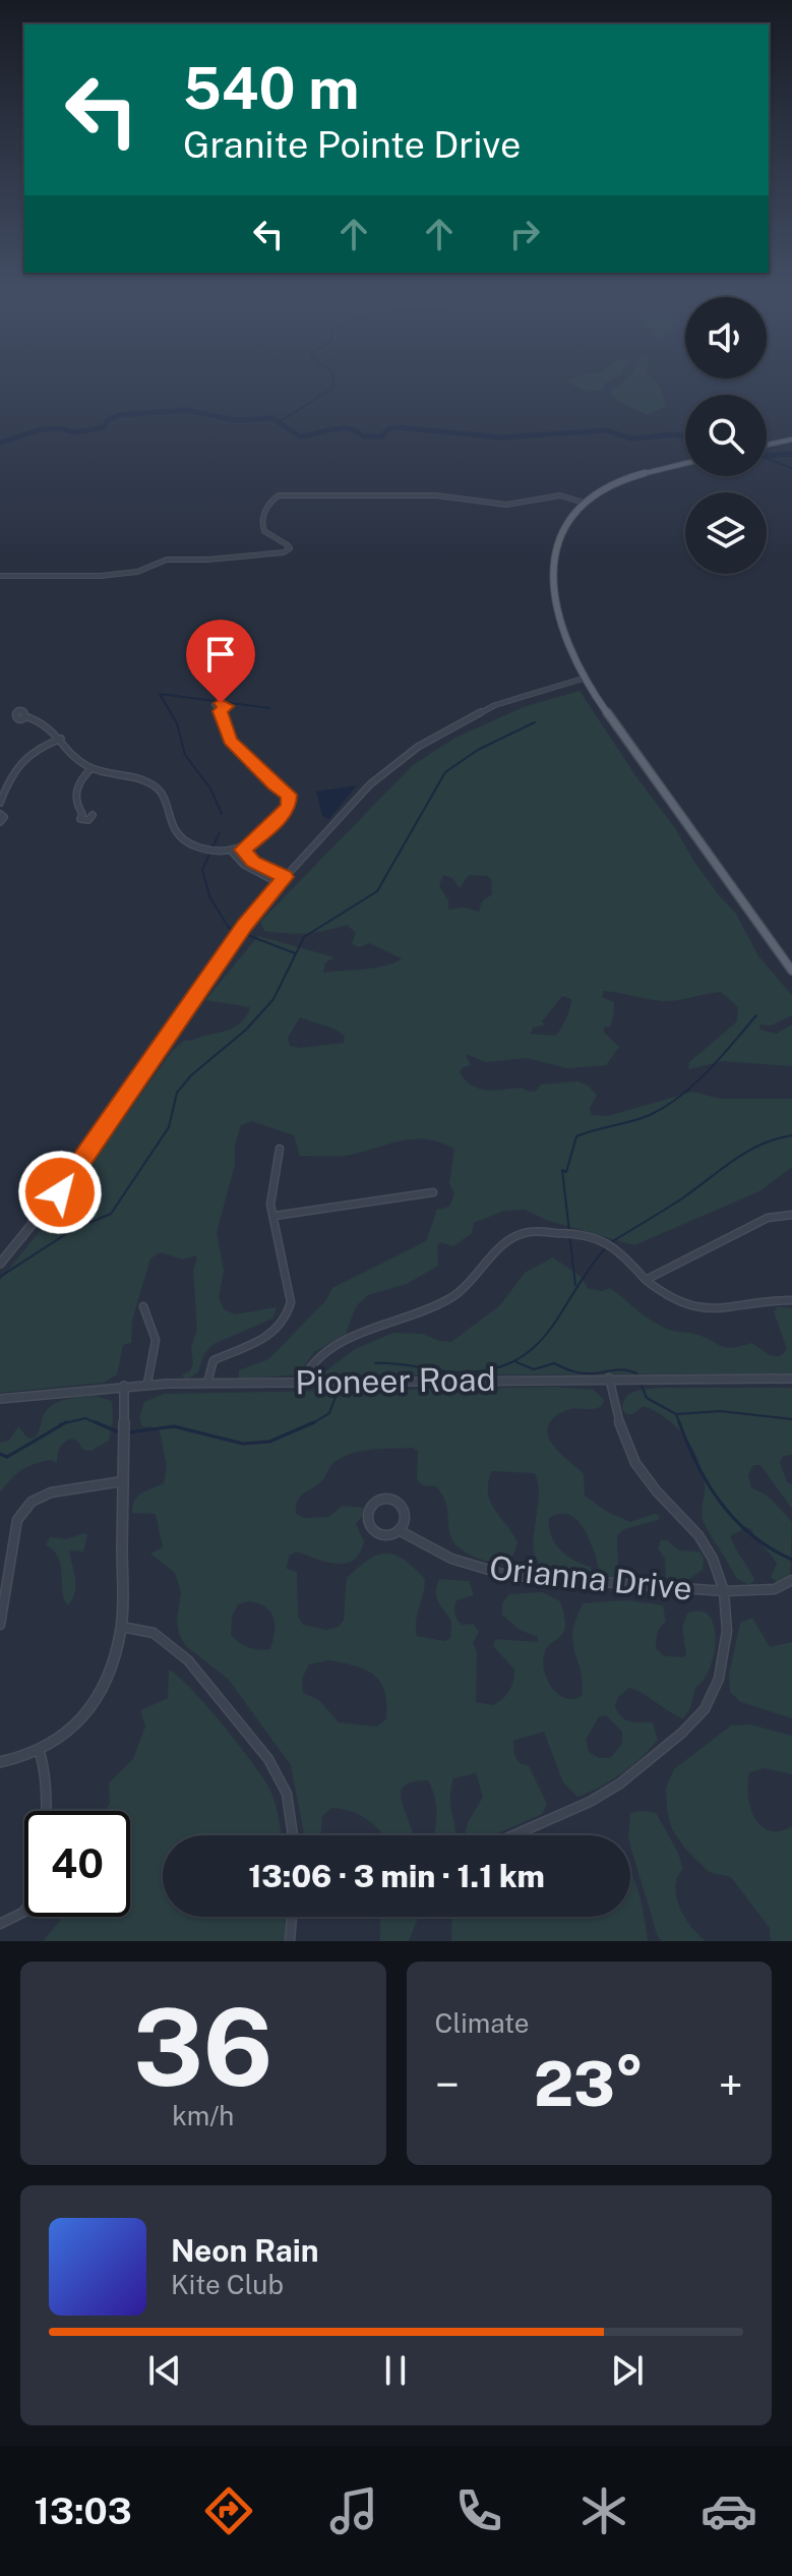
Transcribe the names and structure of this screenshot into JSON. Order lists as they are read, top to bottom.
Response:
{
  "streets": {
    "street": ["Pioneer Road", "Orianna Drive"]
  },
  "page": {
    "turn": ["540 m", "Granite Pointe Drive"],
    "limit": "40",
    "trip": "13:06 · 3 min · 1.1 km",
    "tile": [
      ["36", "km/h"],
      "Climate"
    ],
    "heat": ["−", "23°", "+"],
    "song": ["Neon Rain", "Kite Club"],
    "tabs": "13:03"
  }
}
